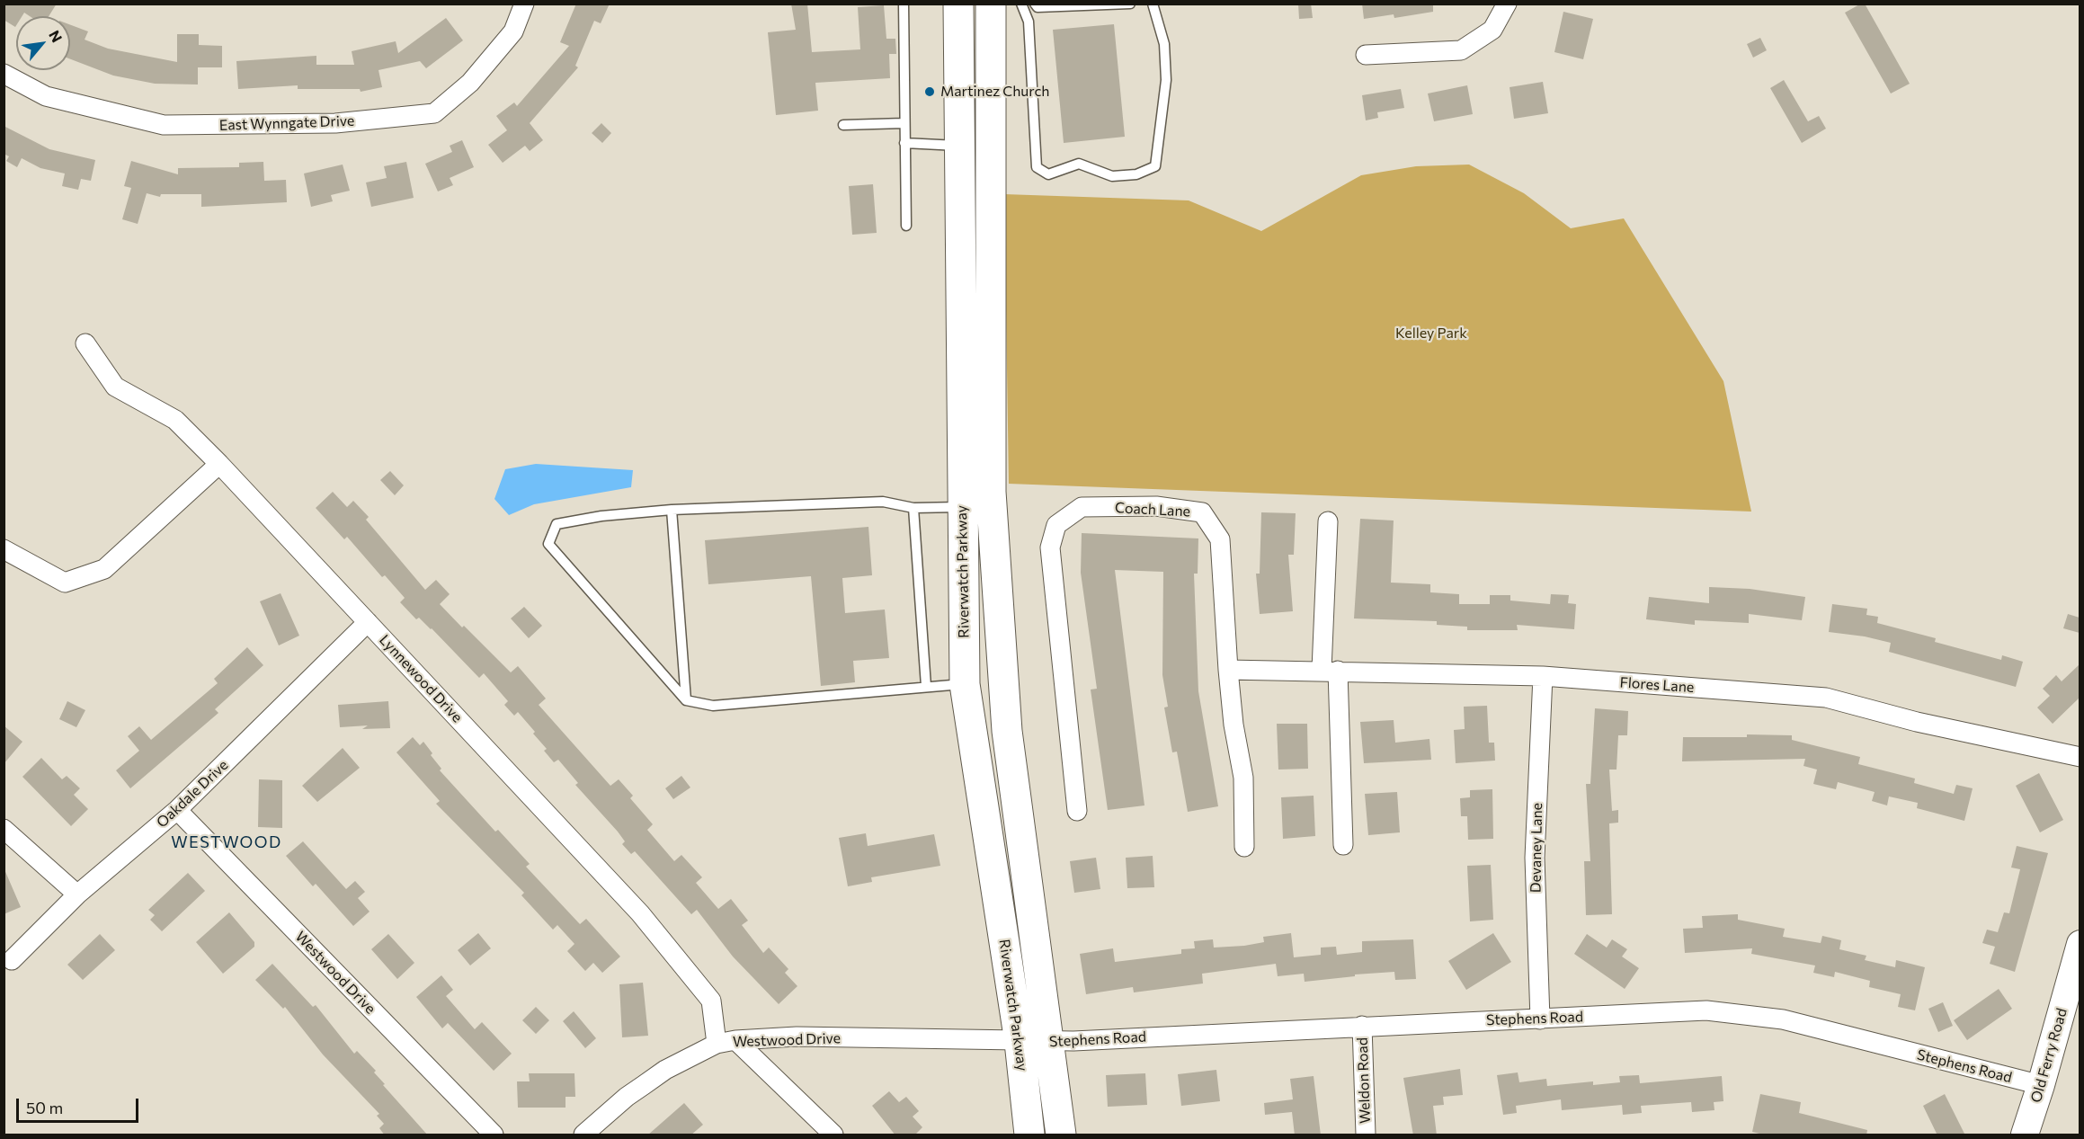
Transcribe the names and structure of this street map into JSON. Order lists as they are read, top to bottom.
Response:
{
  "streets": {
    "main road": ["Riverwatch Parkway"],
    "street": [
      "East Wynngate Drive",
      "Coach Lane",
      "Lynnewood Drive",
      "Flores Lane",
      "Oakdale Drive",
      "Devaney Lane",
      "Westwood Drive",
      "Stephens Road",
      "Old Ferry Road",
      "Weldon Road"
    ]
  },
  "crossings": [
    ["Coach Lane", "Flores Lane"],
    ["Riverwatch Parkway", "Westwood Drive"],
    ["Riverwatch Parkway", "Stephens Road"],
    ["Lynnewood Drive", "Oakdale Drive"],
    ["Lynnewood Drive", "Westwood Drive"],
    ["Flores Lane", "Devaney Lane"],
    ["Oakdale Drive", "Westwood Drive"],
    ["Devaney Lane", "Stephens Road"],
    ["Westwood Drive", "Stephens Road"],
    ["Stephens Road", "Old Ferry Road"],
    ["Stephens Road", "Weldon Road"]
  ],
  "districts": ["WESTWOOD"],
  "parks": ["Kelley Park"],
  "places": ["Martinez Church"],
  "scale_bar": "50 m",
  "north": "top right"
}
